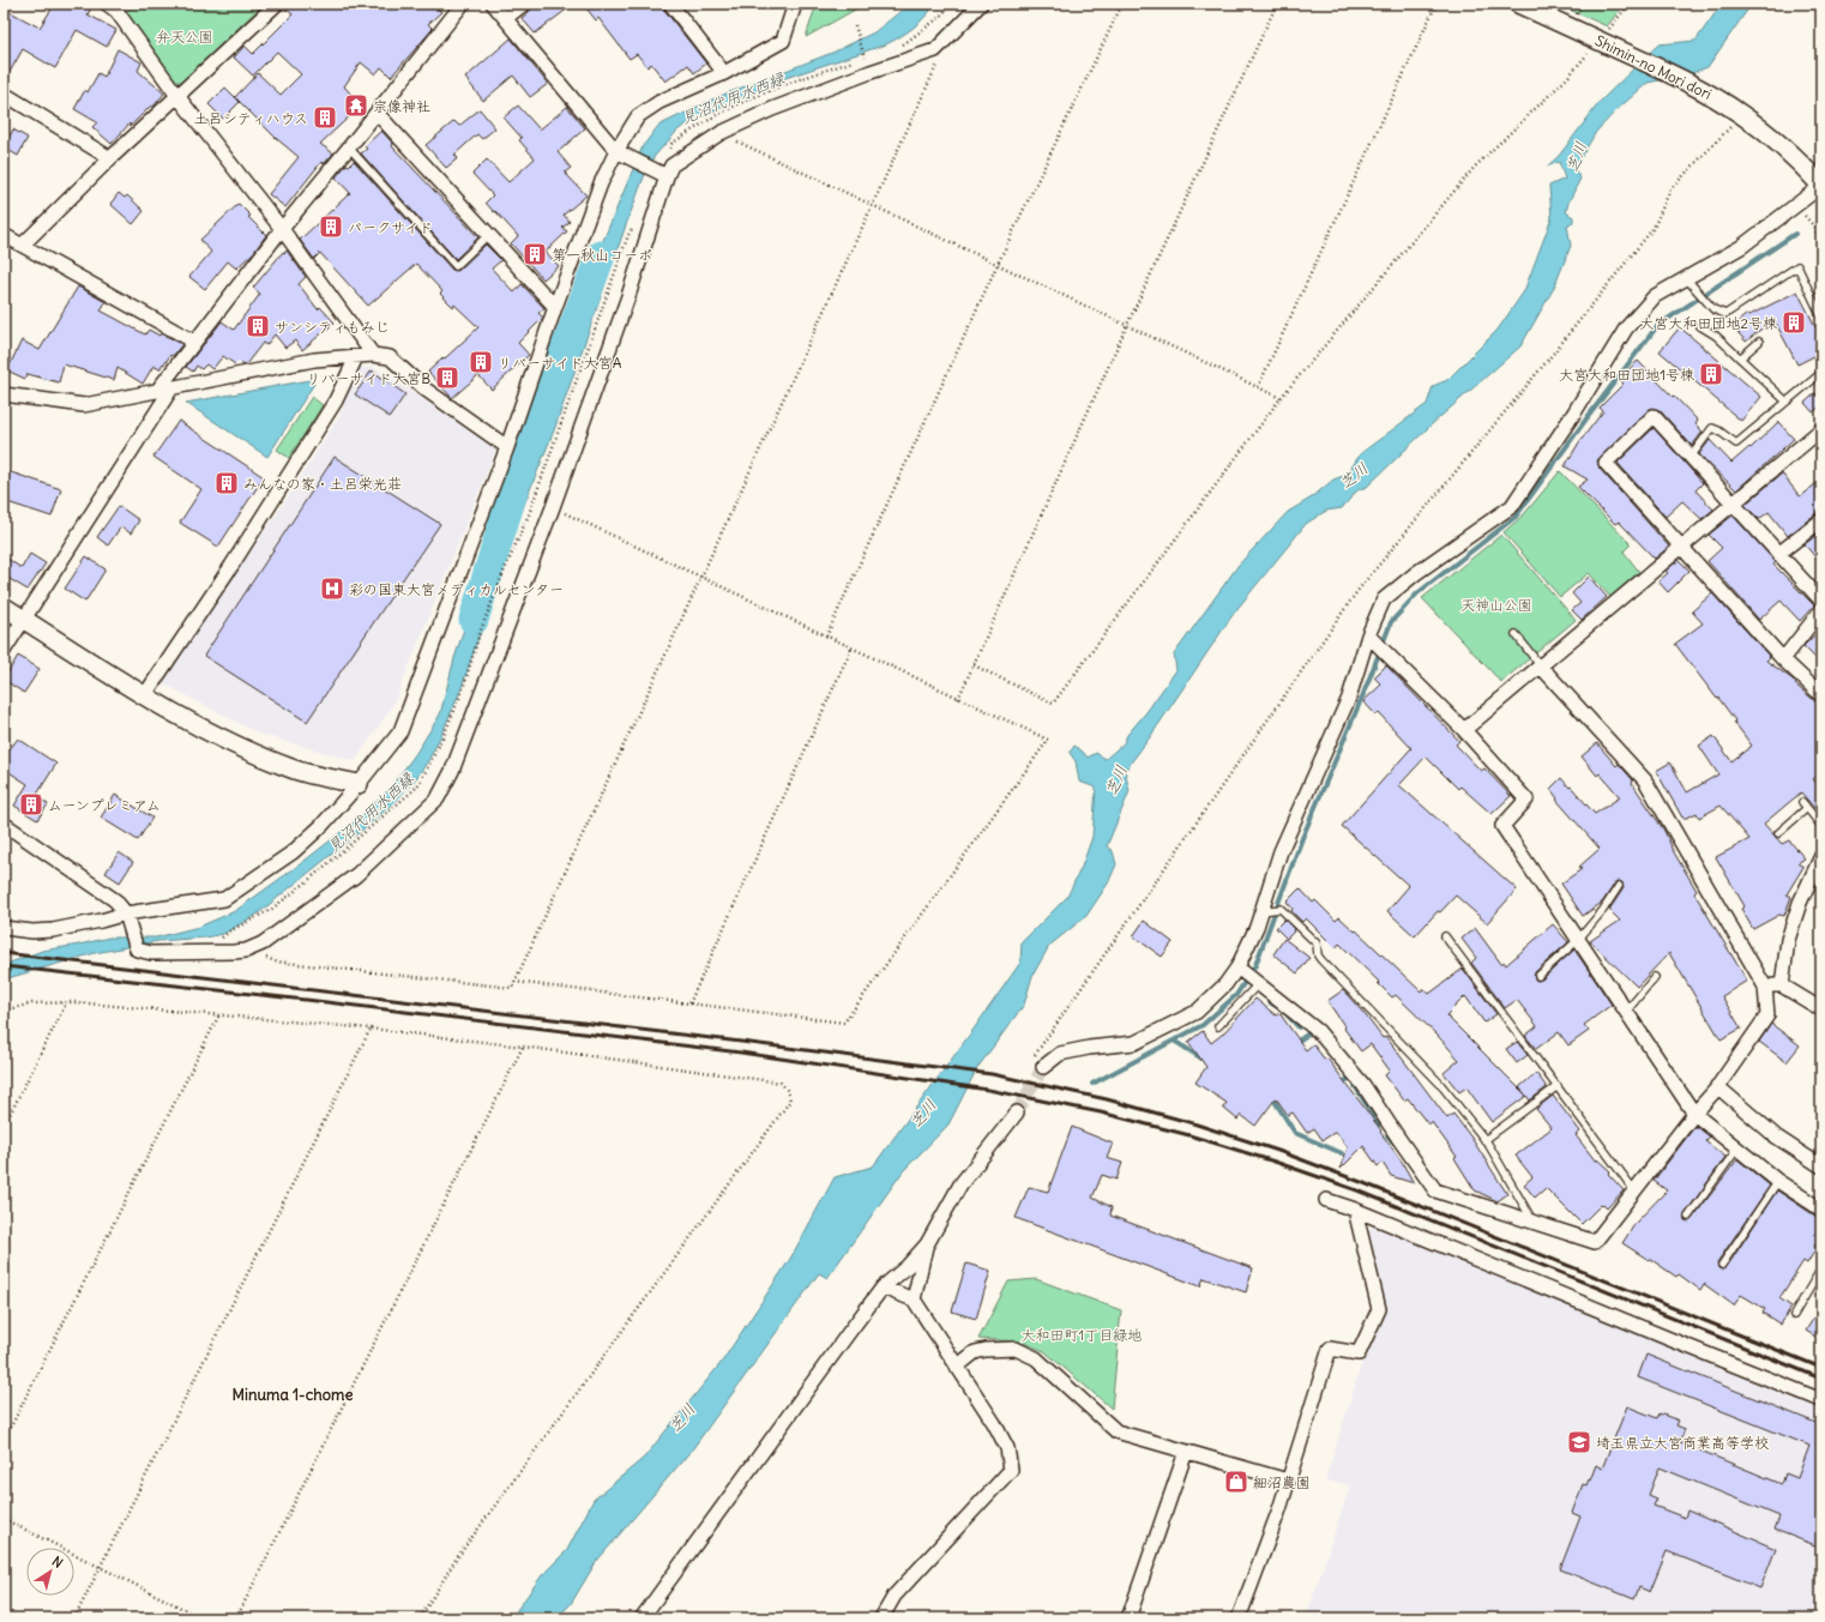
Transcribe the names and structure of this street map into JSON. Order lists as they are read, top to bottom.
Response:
{
  "streets": {
    "street": ["Shimin-no Mori dori"]
  },
  "districts": ["Minuma 1-chome"],
  "water": ["見沼代用水西緑", "芝川", "見沼代用水西縁"],
  "parks": ["弁天公園", "天神山公園", "大和田町1丁目緑地"],
  "places": {
    "temple": ["宗像神社"],
    "building": [
      "土呂シティハウス",
      "パークサイド",
      "第一秋山コーポ",
      "大宮大和田団地2号棟",
      "サンシティもみじ",
      "リバーサイド大宮A",
      "大宮大和田団地1号棟",
      "リバーサイド大宮B",
      "みんなの家・土呂栄光荘",
      "ムーンプレミアム"
    ],
    "hospital": ["彩の国東大宮メディカルセンター"],
    "school or university": ["埼玉県立大宮商業高等学校"],
    "shop": ["細沼農園"]
  },
  "north": "top right"
}
